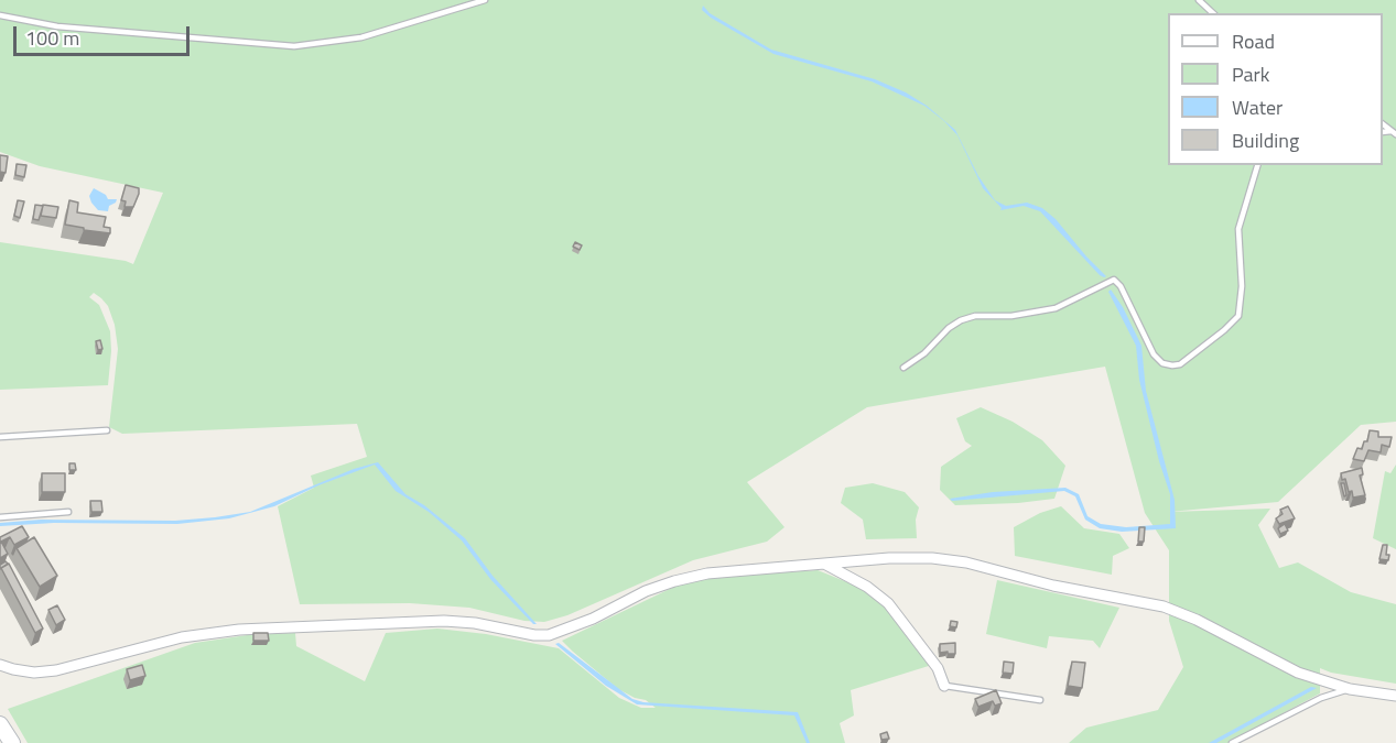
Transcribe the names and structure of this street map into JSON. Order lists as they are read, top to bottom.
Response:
{
  "legend": [
    "Road",
    "Park",
    "Water",
    "Building"
  ],
  "scale_bar": "100 m"
}
